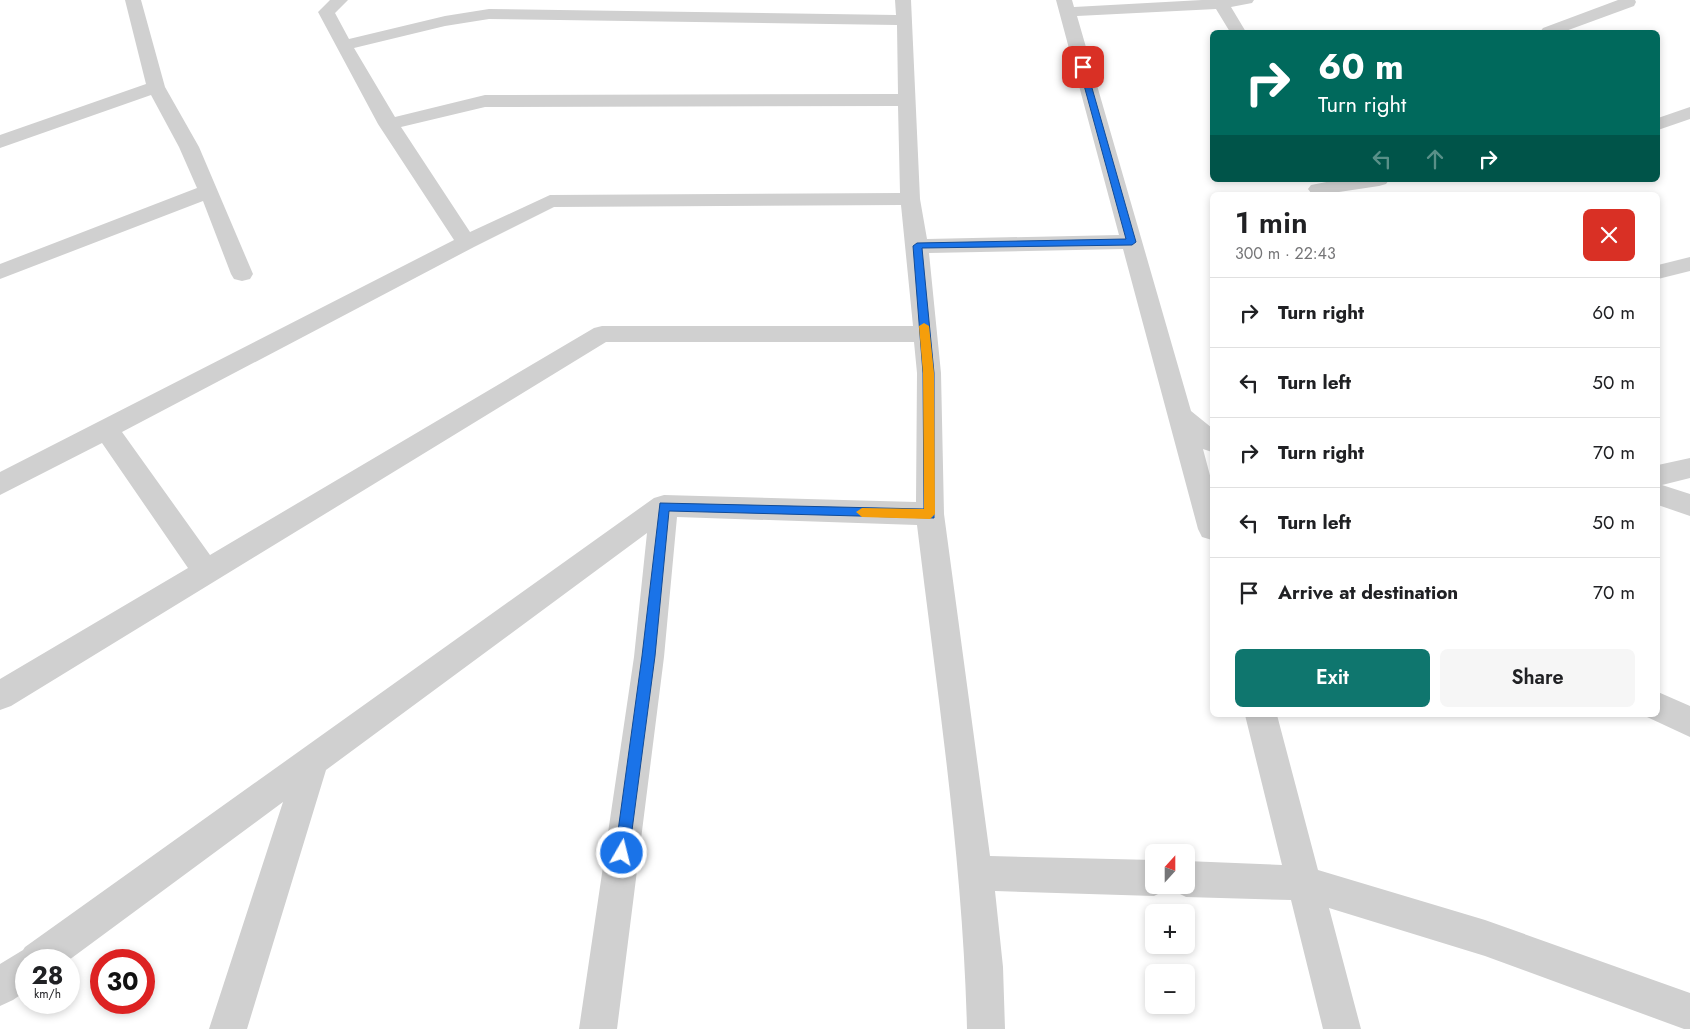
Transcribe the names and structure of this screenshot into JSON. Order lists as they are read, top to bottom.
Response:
{
  "north": "top",
  "page": {
    "turn": ["60 m", "Turn right"],
    "heading": ["1 min", "300 m · 22:43"],
    "list": [
      {
        "name": "Turn right",
        "value": "60 m"
      },
      {
        "name": "Turn left",
        "value": "50 m"
      },
      {
        "name": "Turn right",
        "value": "70 m"
      },
      {
        "name": "Turn left",
        "value": "50 m"
      },
      {
        "name": "Arrive at destination",
        "value": "70 m"
      }
    ],
    "buttons": ["Exit", "Share"],
    "map_buttons": ["+", "−"],
    "speed": "28 km/h",
    "limit": "30"
  }
}
